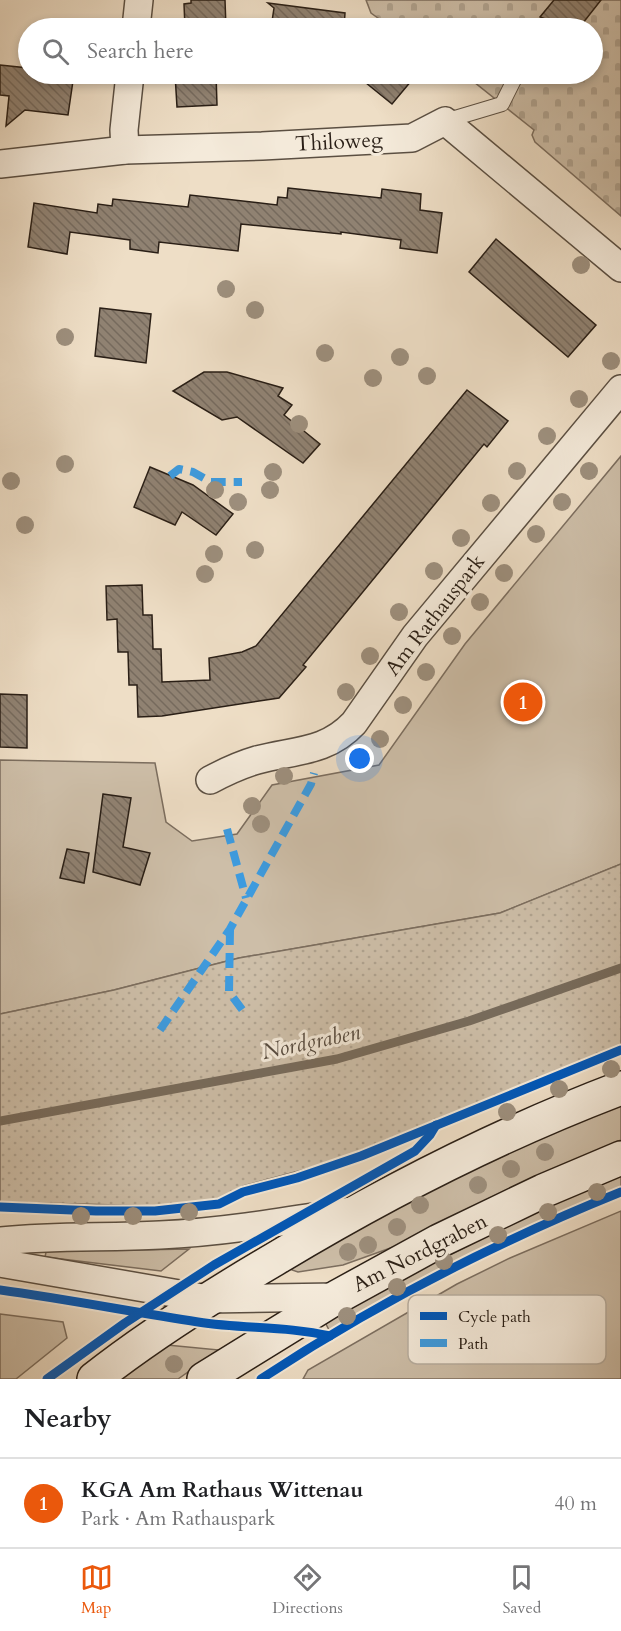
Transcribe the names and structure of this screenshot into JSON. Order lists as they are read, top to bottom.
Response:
{
  "streets": {
    "main road": ["Am Nordgraben"],
    "street": ["Thiloweg", "Am Rathauspark"]
  },
  "water": ["Nordgraben"],
  "legend": ["Cycle path", "Path"],
  "page": {
    "search": "Search here",
    "pins": "1",
    "heading": "Nearby",
    "list": [
      {
        "mark": "1",
        "name": "KGA Am Rathaus Wittenau",
        "note": "Park · Am Rathauspark",
        "value": "40 m"
      }
    ],
    "nav": ["Map", "Directions", "Saved"]
  }
}
